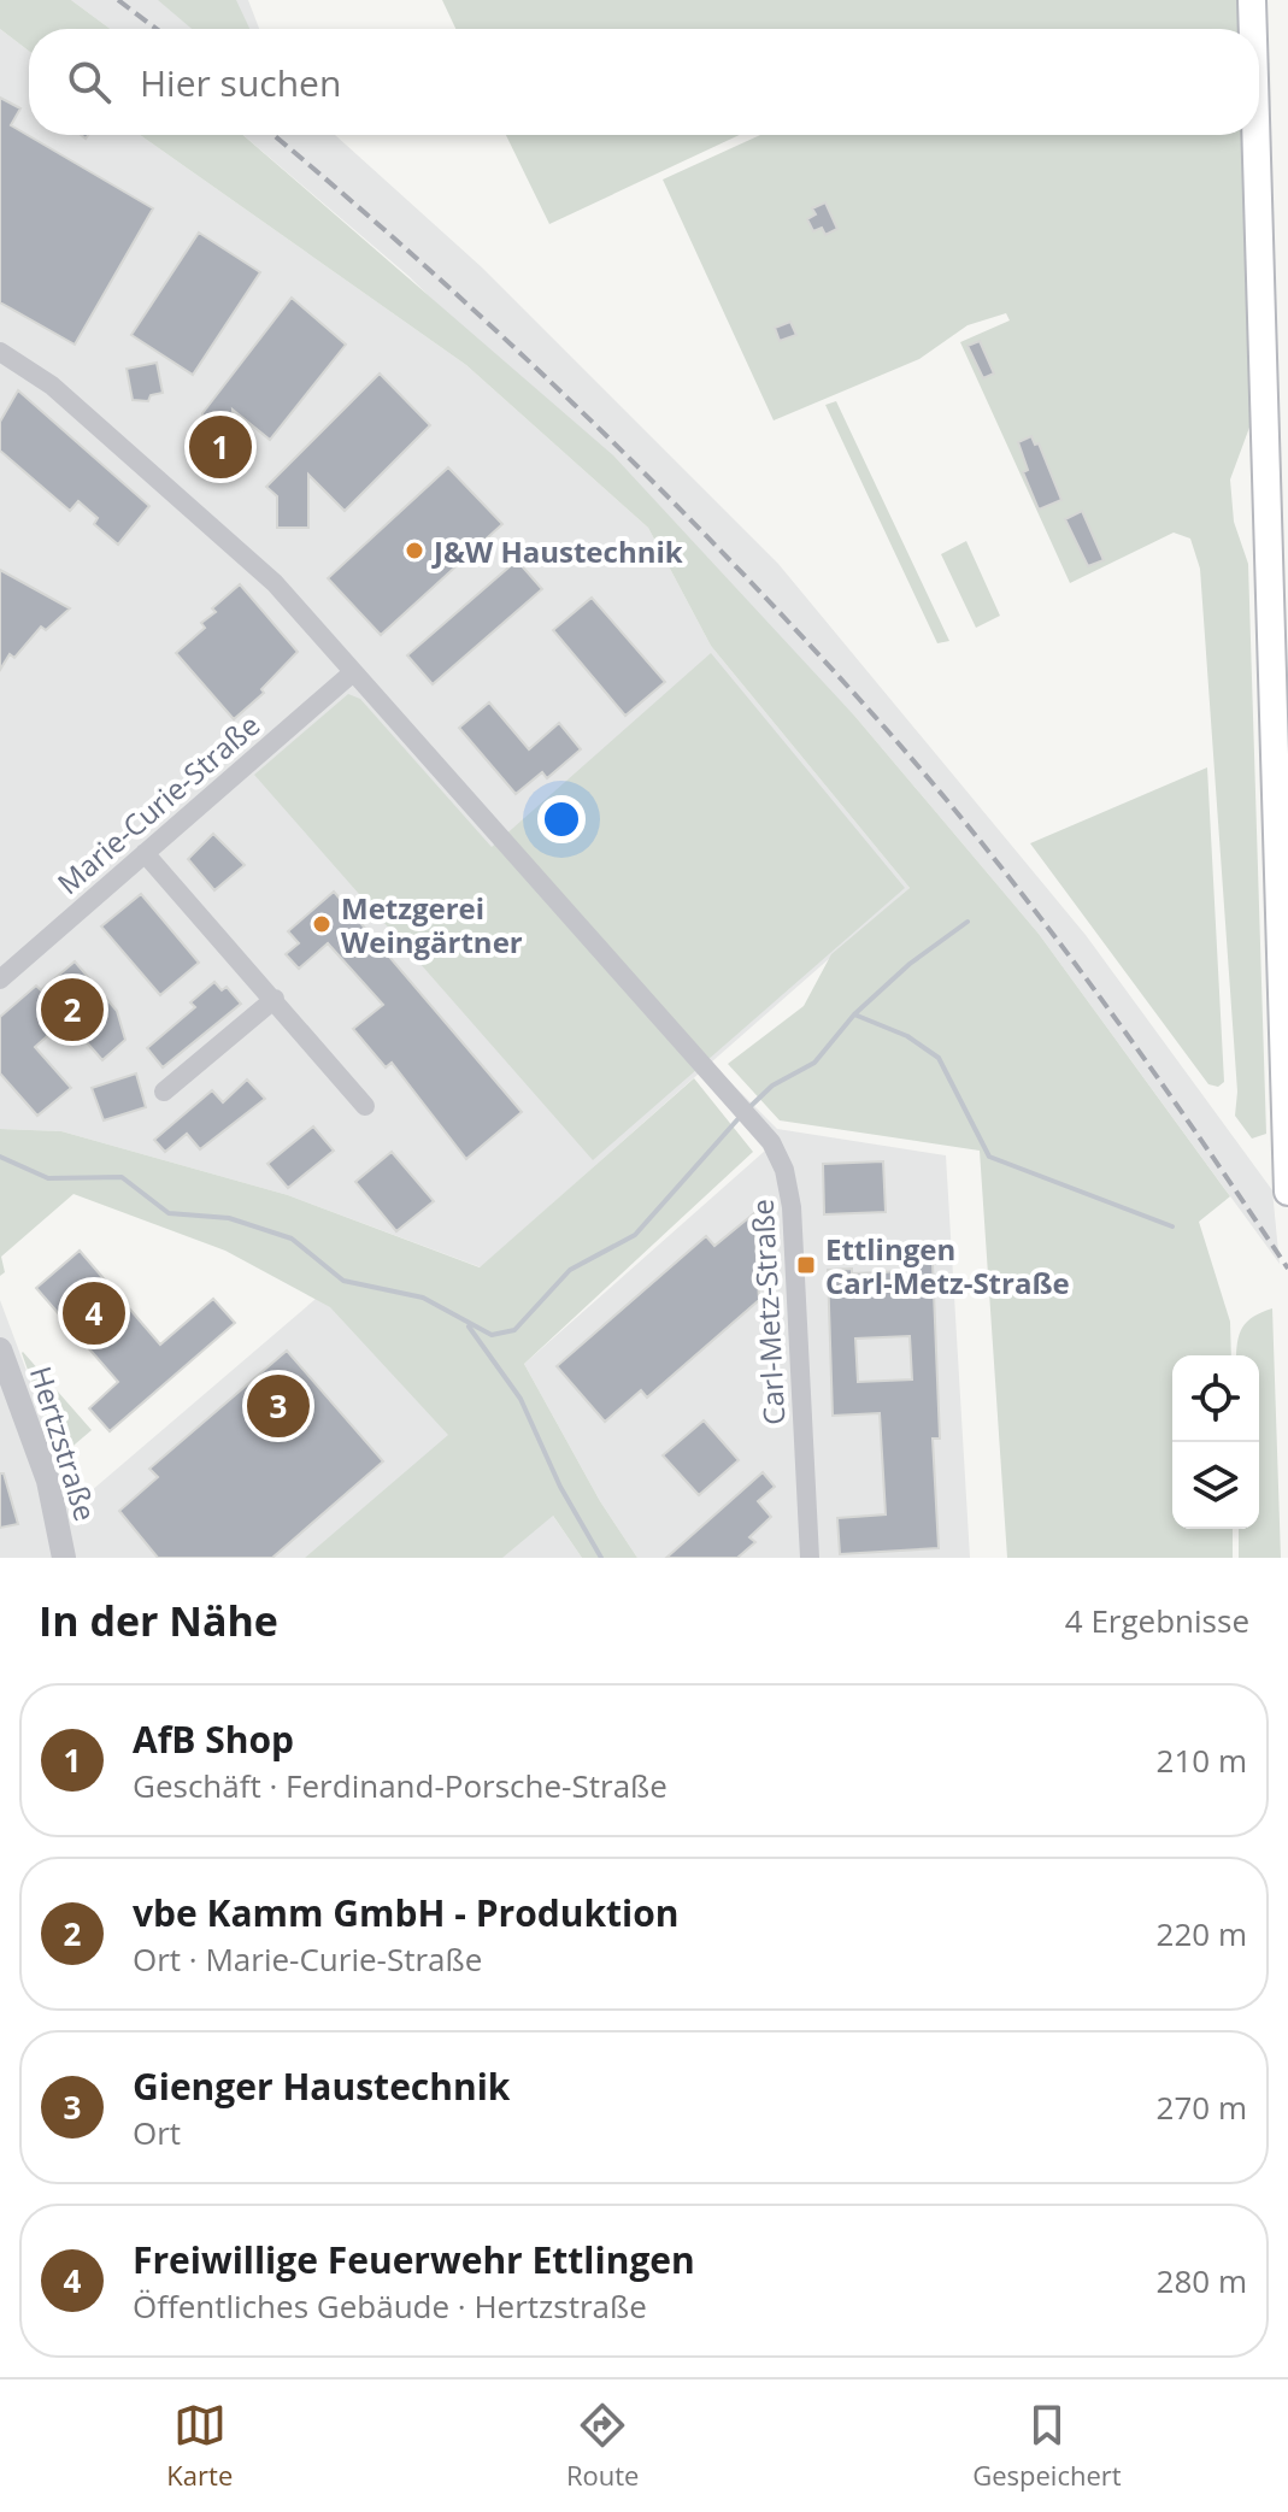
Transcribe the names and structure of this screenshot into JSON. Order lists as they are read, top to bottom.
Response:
{
  "streets": {
    "street": ["Marie-Curie-Straße", "Carl-Metz-Straße", "Hertzstraße"]
  },
  "crossings": [
    ["Marie-Curie-Straße", "Carl-Metz-Straße"]
  ],
  "places": {
    "other": ["J&W Haustechnik", "Metzgerei Weingärtner"],
    "transit": ["Ettlingen Carl-Metz-Straße"]
  },
  "page": {
    "search": "Hier suchen",
    "pins": [
      "1",
      "2",
      "4",
      "3"
    ],
    "heading": ["In der Nähe", "4 Ergebnisse"],
    "list": [
      {
        "mark": "1",
        "name": "AfB Shop",
        "note": "Geschäft · Ferdinand-Porsche-Straße",
        "value": "210 m"
      },
      {
        "mark": "2",
        "name": "vbe Kamm GmbH - Produktion",
        "note": "Ort · Marie-Curie-Straße",
        "value": "220 m"
      },
      {
        "mark": "3",
        "name": "Gienger Haustechnik",
        "note": "Ort",
        "value": "270 m"
      },
      {
        "mark": "4",
        "name": "Freiwillige Feuerwehr Ettlingen",
        "note": "Öffentliches Gebäude · Hertzstraße",
        "value": "280 m"
      }
    ],
    "nav": ["Karte", "Route", "Gespeichert"]
  }
}
